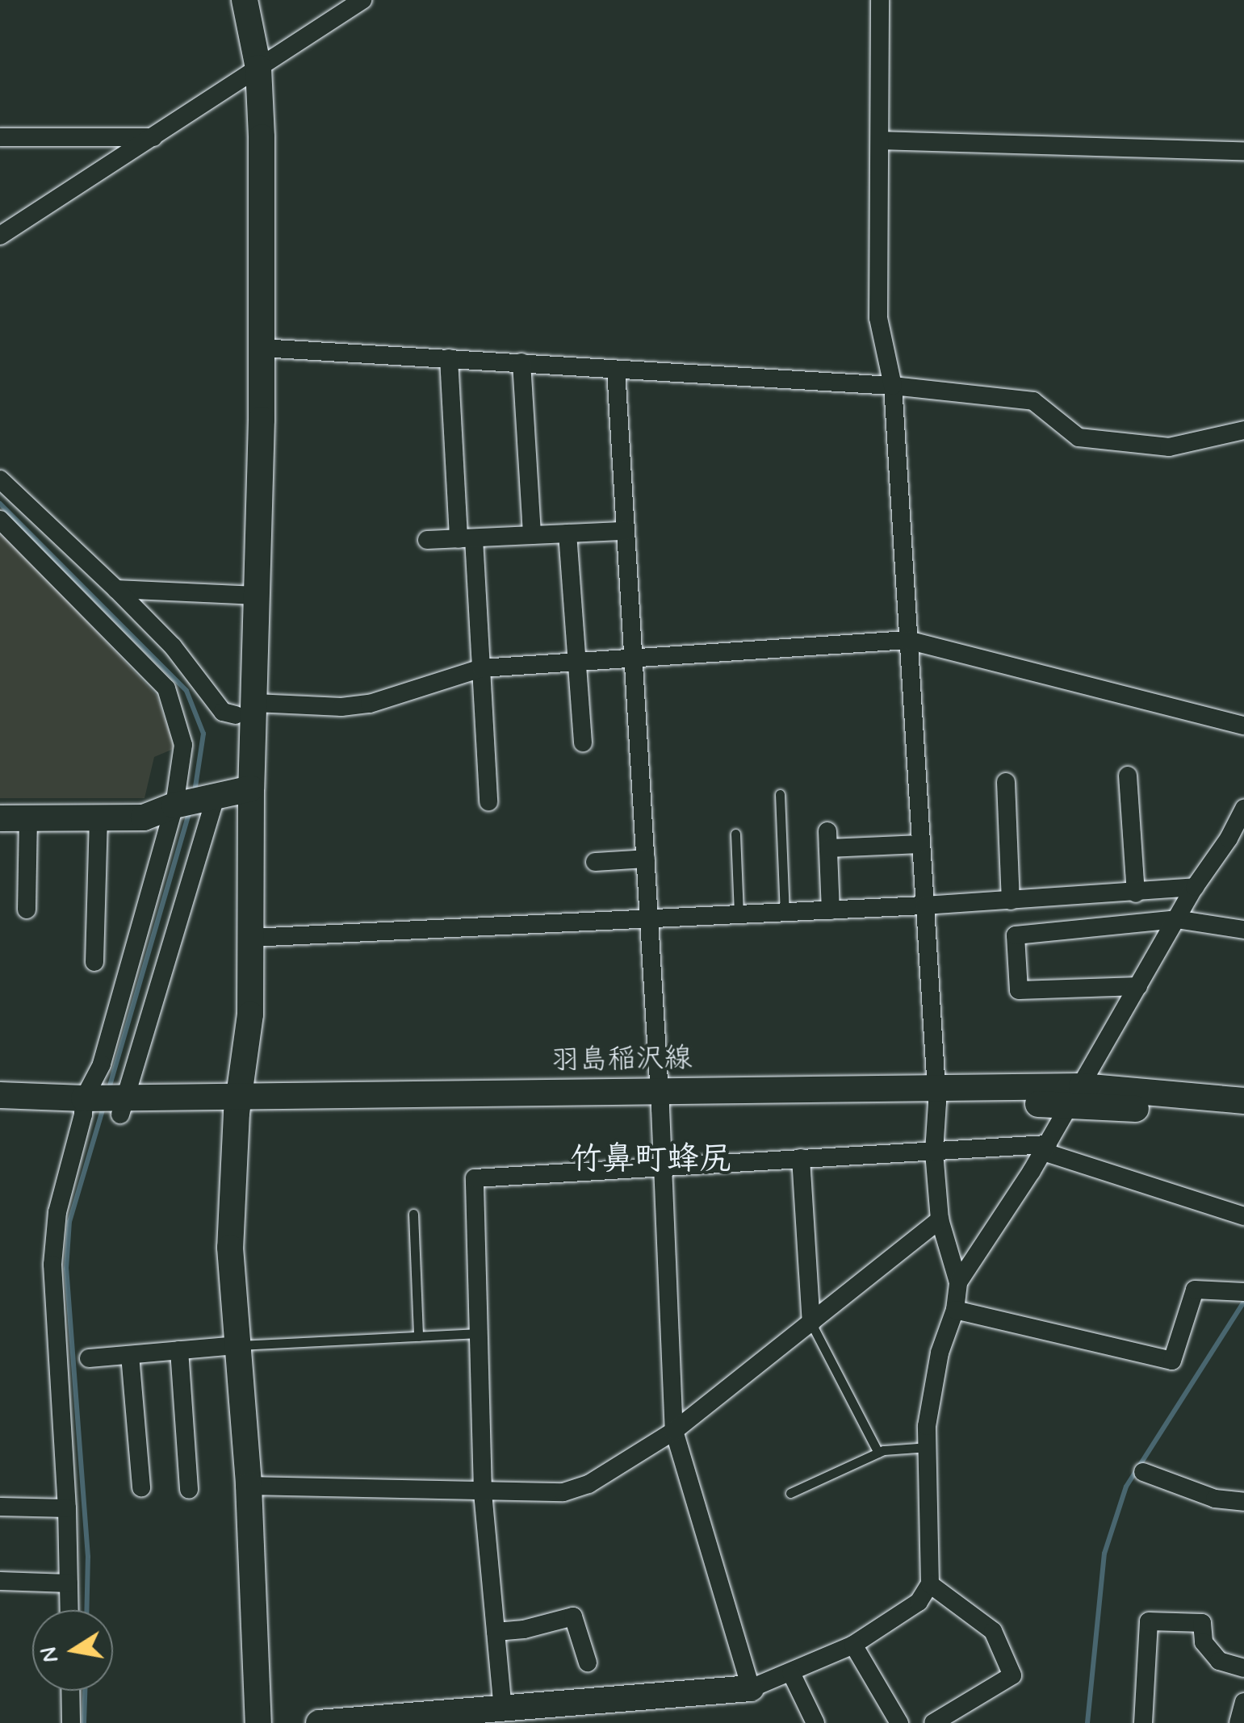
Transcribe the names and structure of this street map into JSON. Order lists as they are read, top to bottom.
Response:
{
  "streets": {
    "street": ["羽島稲沢線"]
  },
  "districts": ["竹鼻町蜂尻"],
  "north": "left"
}
